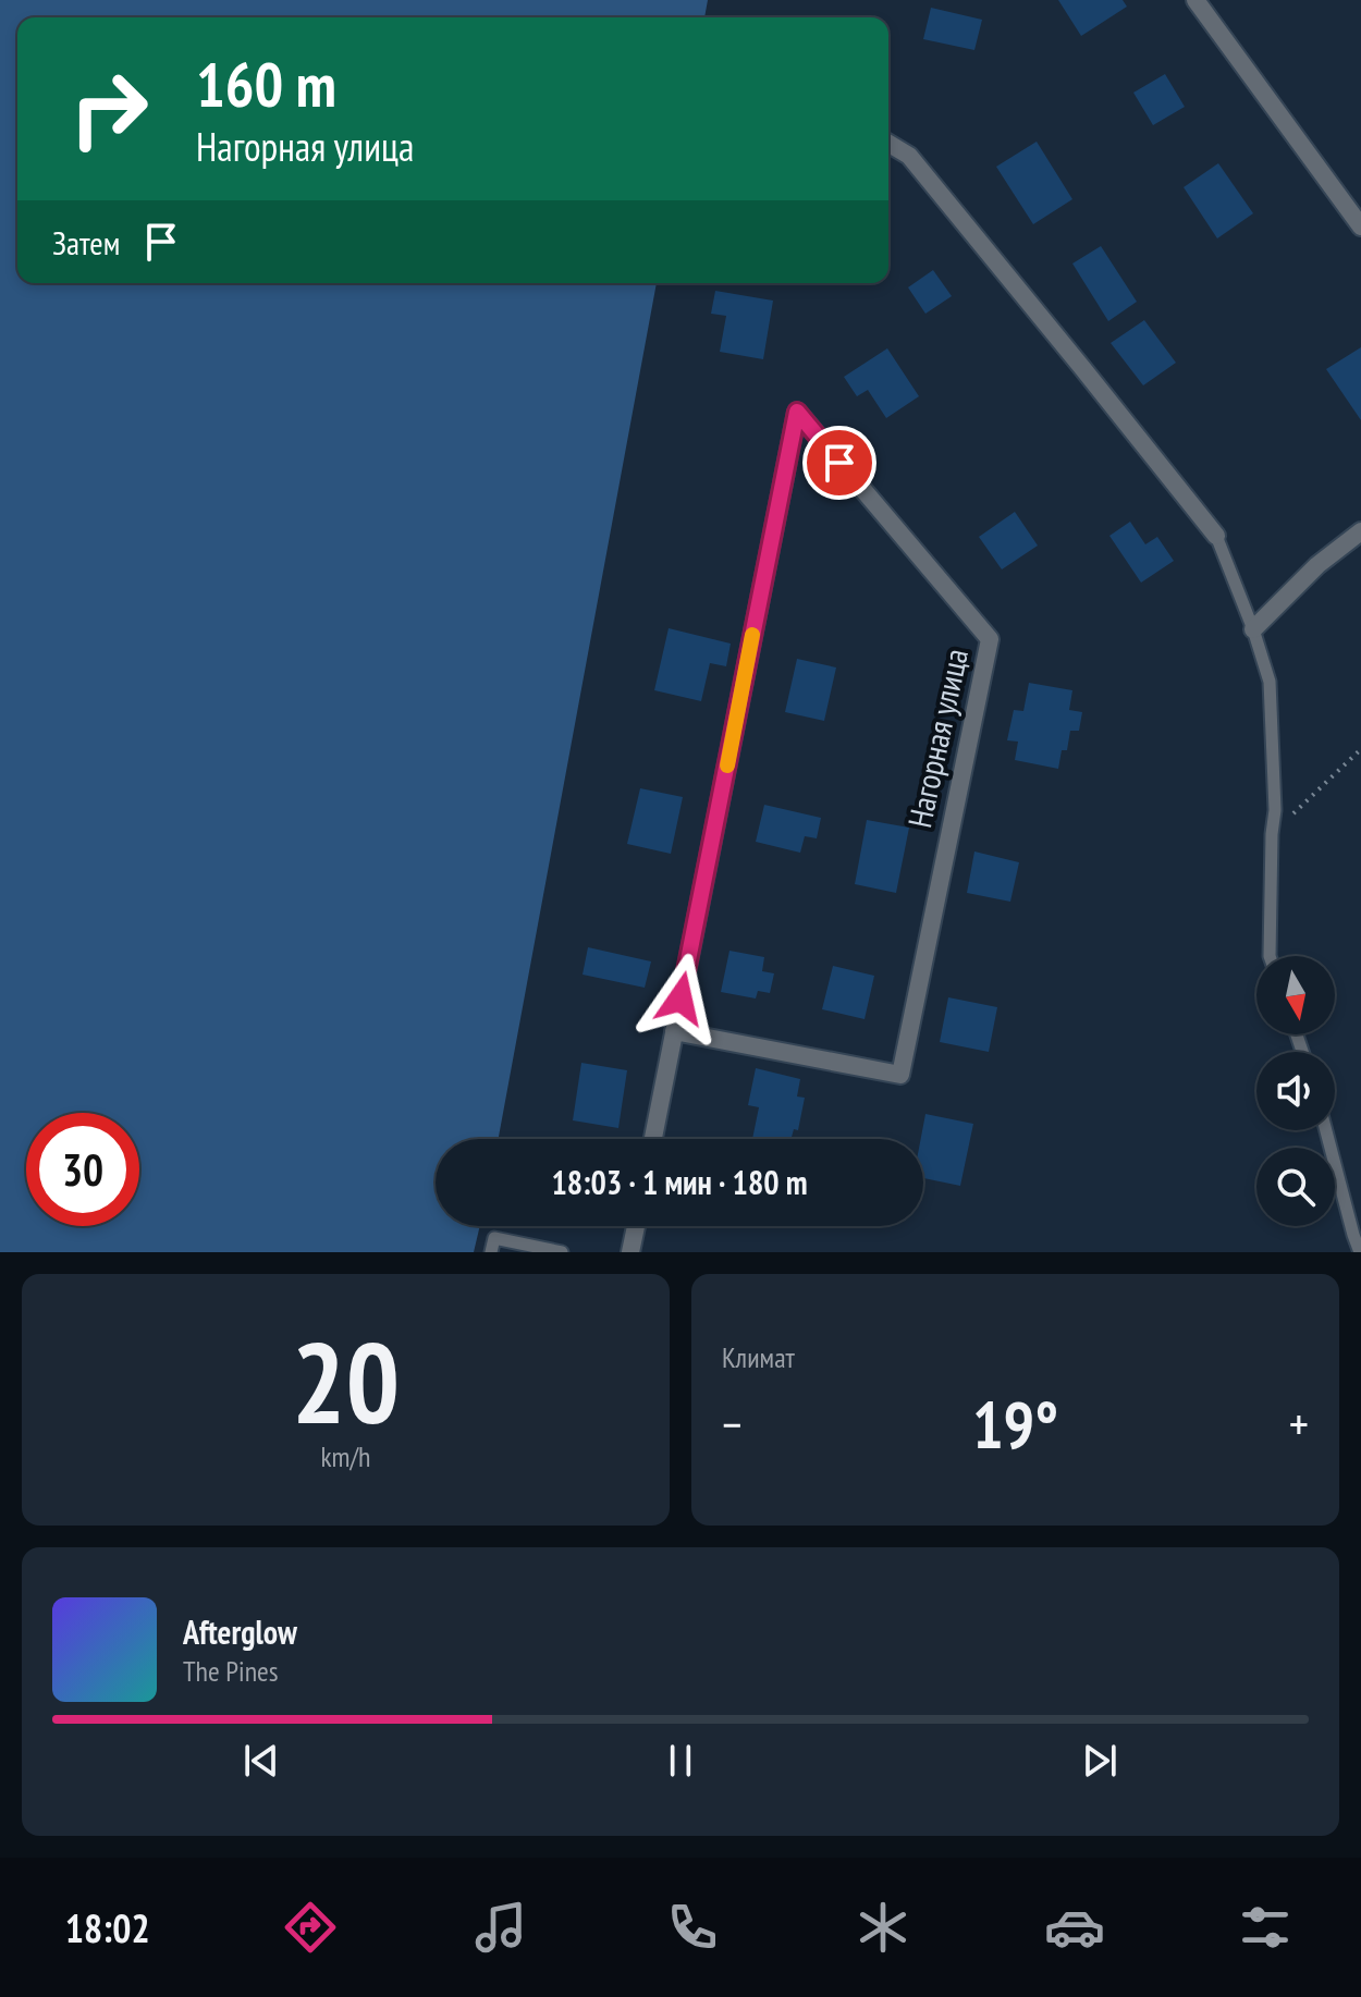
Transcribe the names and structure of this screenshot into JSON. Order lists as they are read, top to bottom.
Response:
{
  "streets": {
    "street": ["Нагорная улица"]
  },
  "north": "bottom",
  "page": {
    "turn": ["160 m", "Нагорная улица"],
    "then": "Затем",
    "limit": "30",
    "trip": "18:03 · 1 мин · 180 m",
    "tile": [
      ["20", "km/h"],
      "Климат"
    ],
    "heat": ["−", "19°", "+"],
    "song": ["Afterglow", "The Pines"],
    "tabs": "18:02"
  }
}
